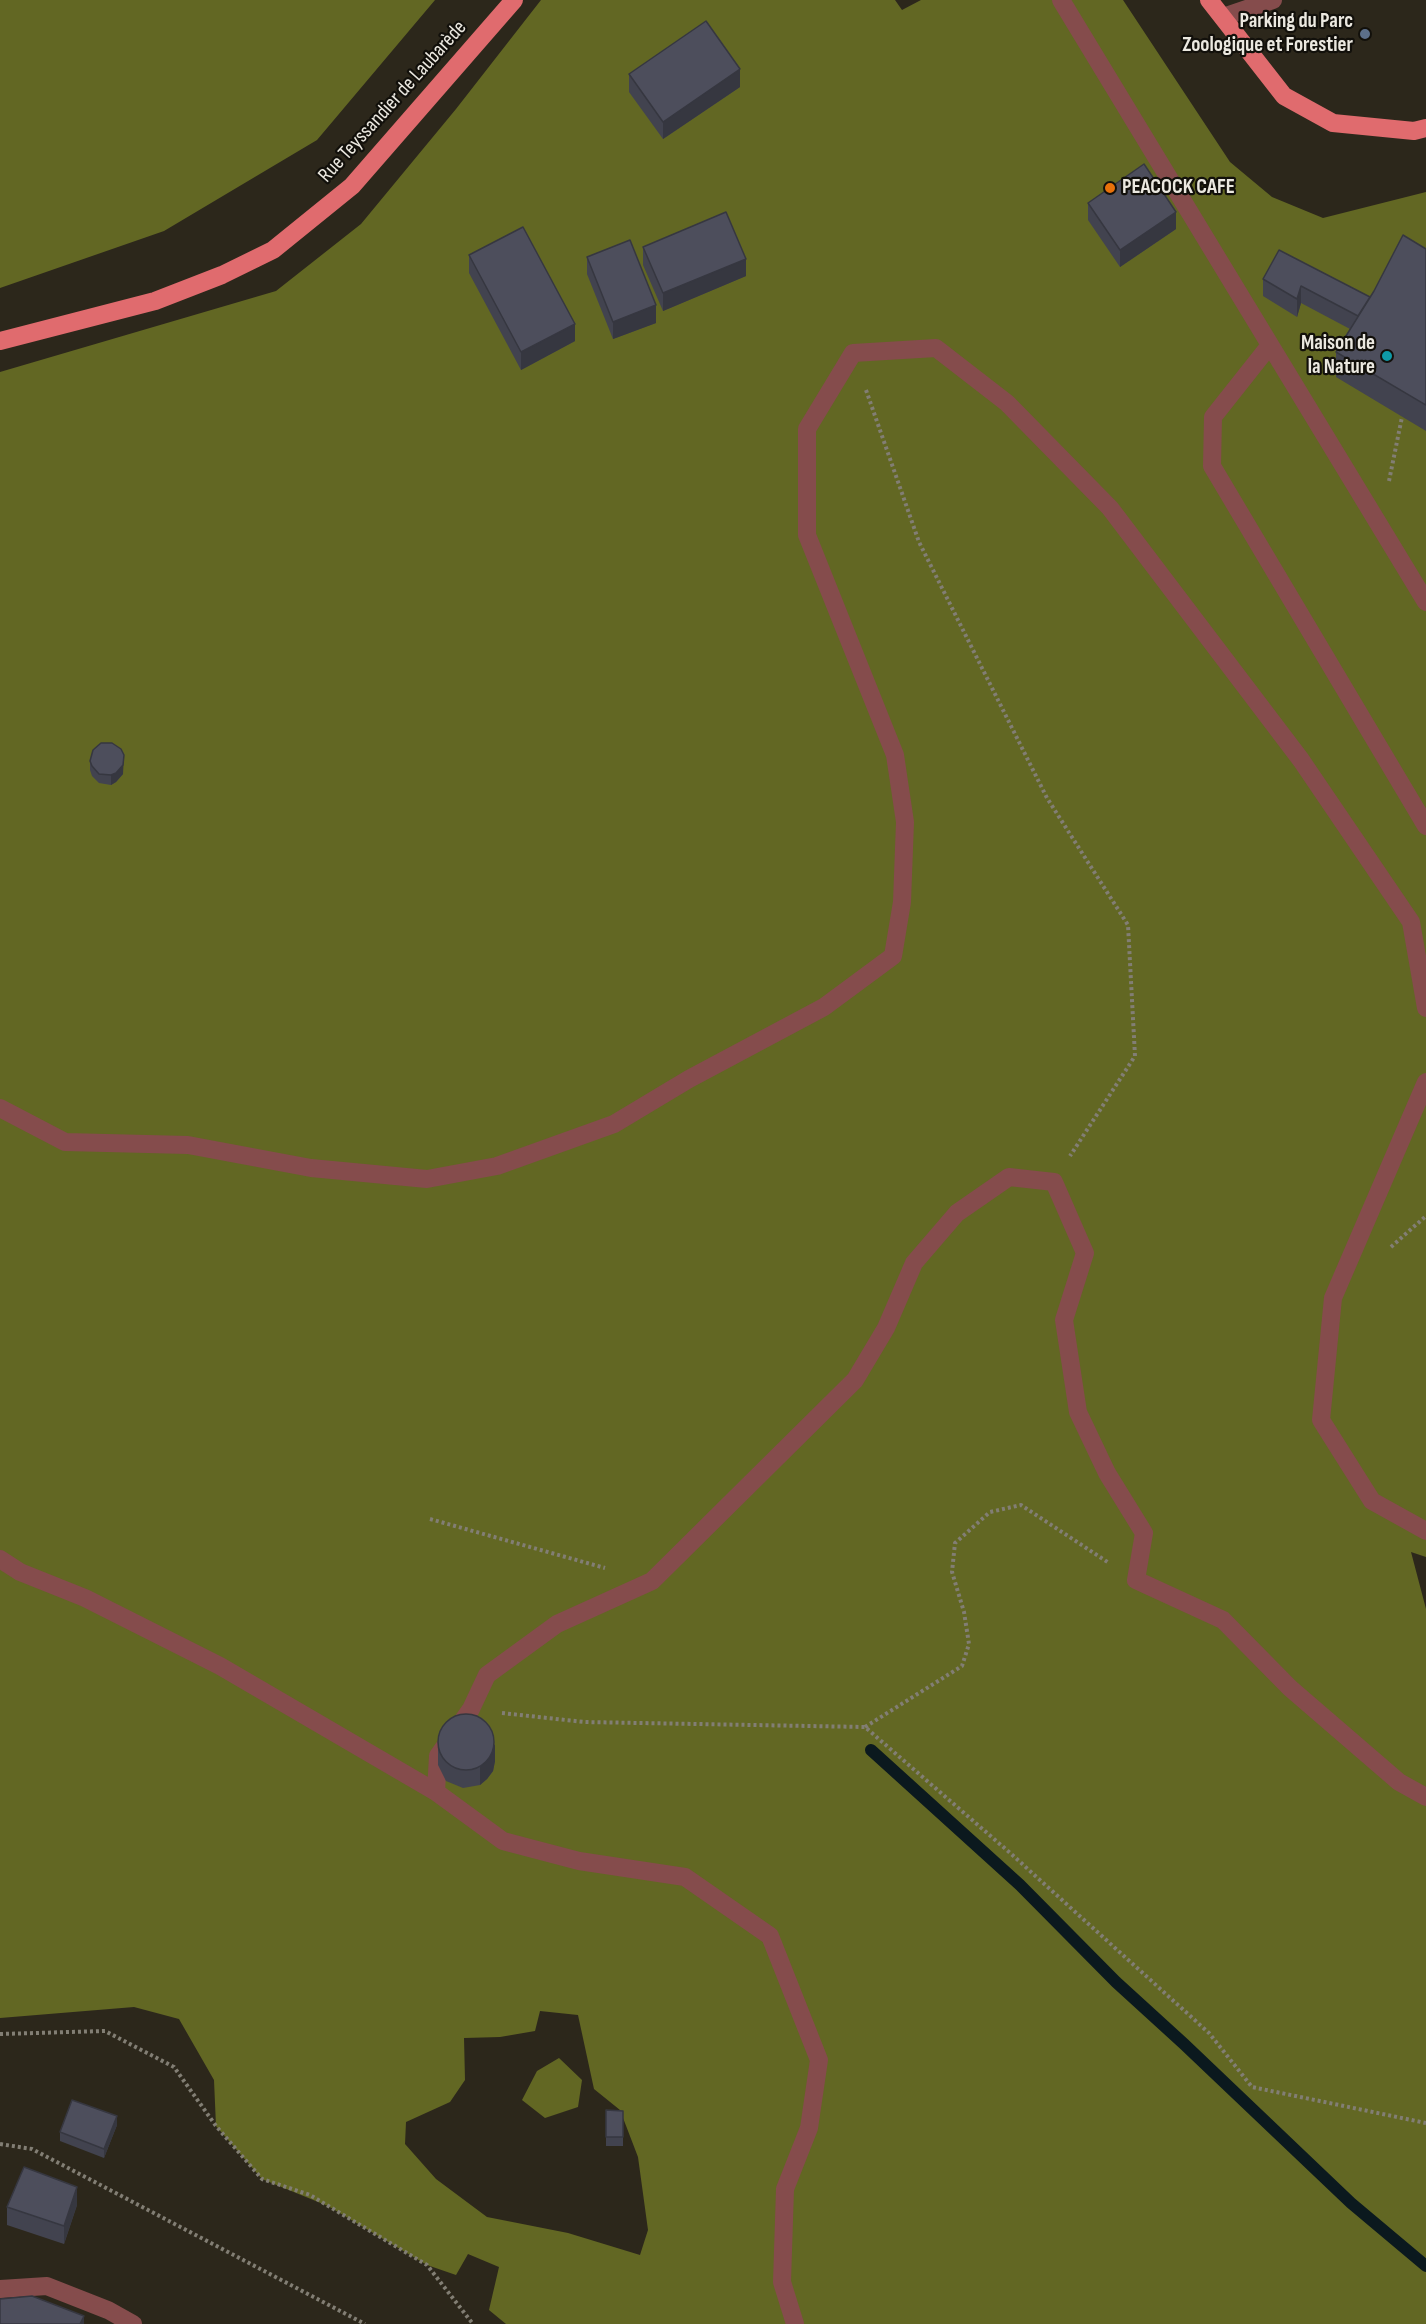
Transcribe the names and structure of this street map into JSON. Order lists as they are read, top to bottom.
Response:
{
  "streets": {
    "main road": ["Rue Teyssandier de Laubarède"]
  },
  "places": ["Parking du Parc Zoologique et Forestier", "PEACOCK CAFE", "Maison de la Nature"]
}
